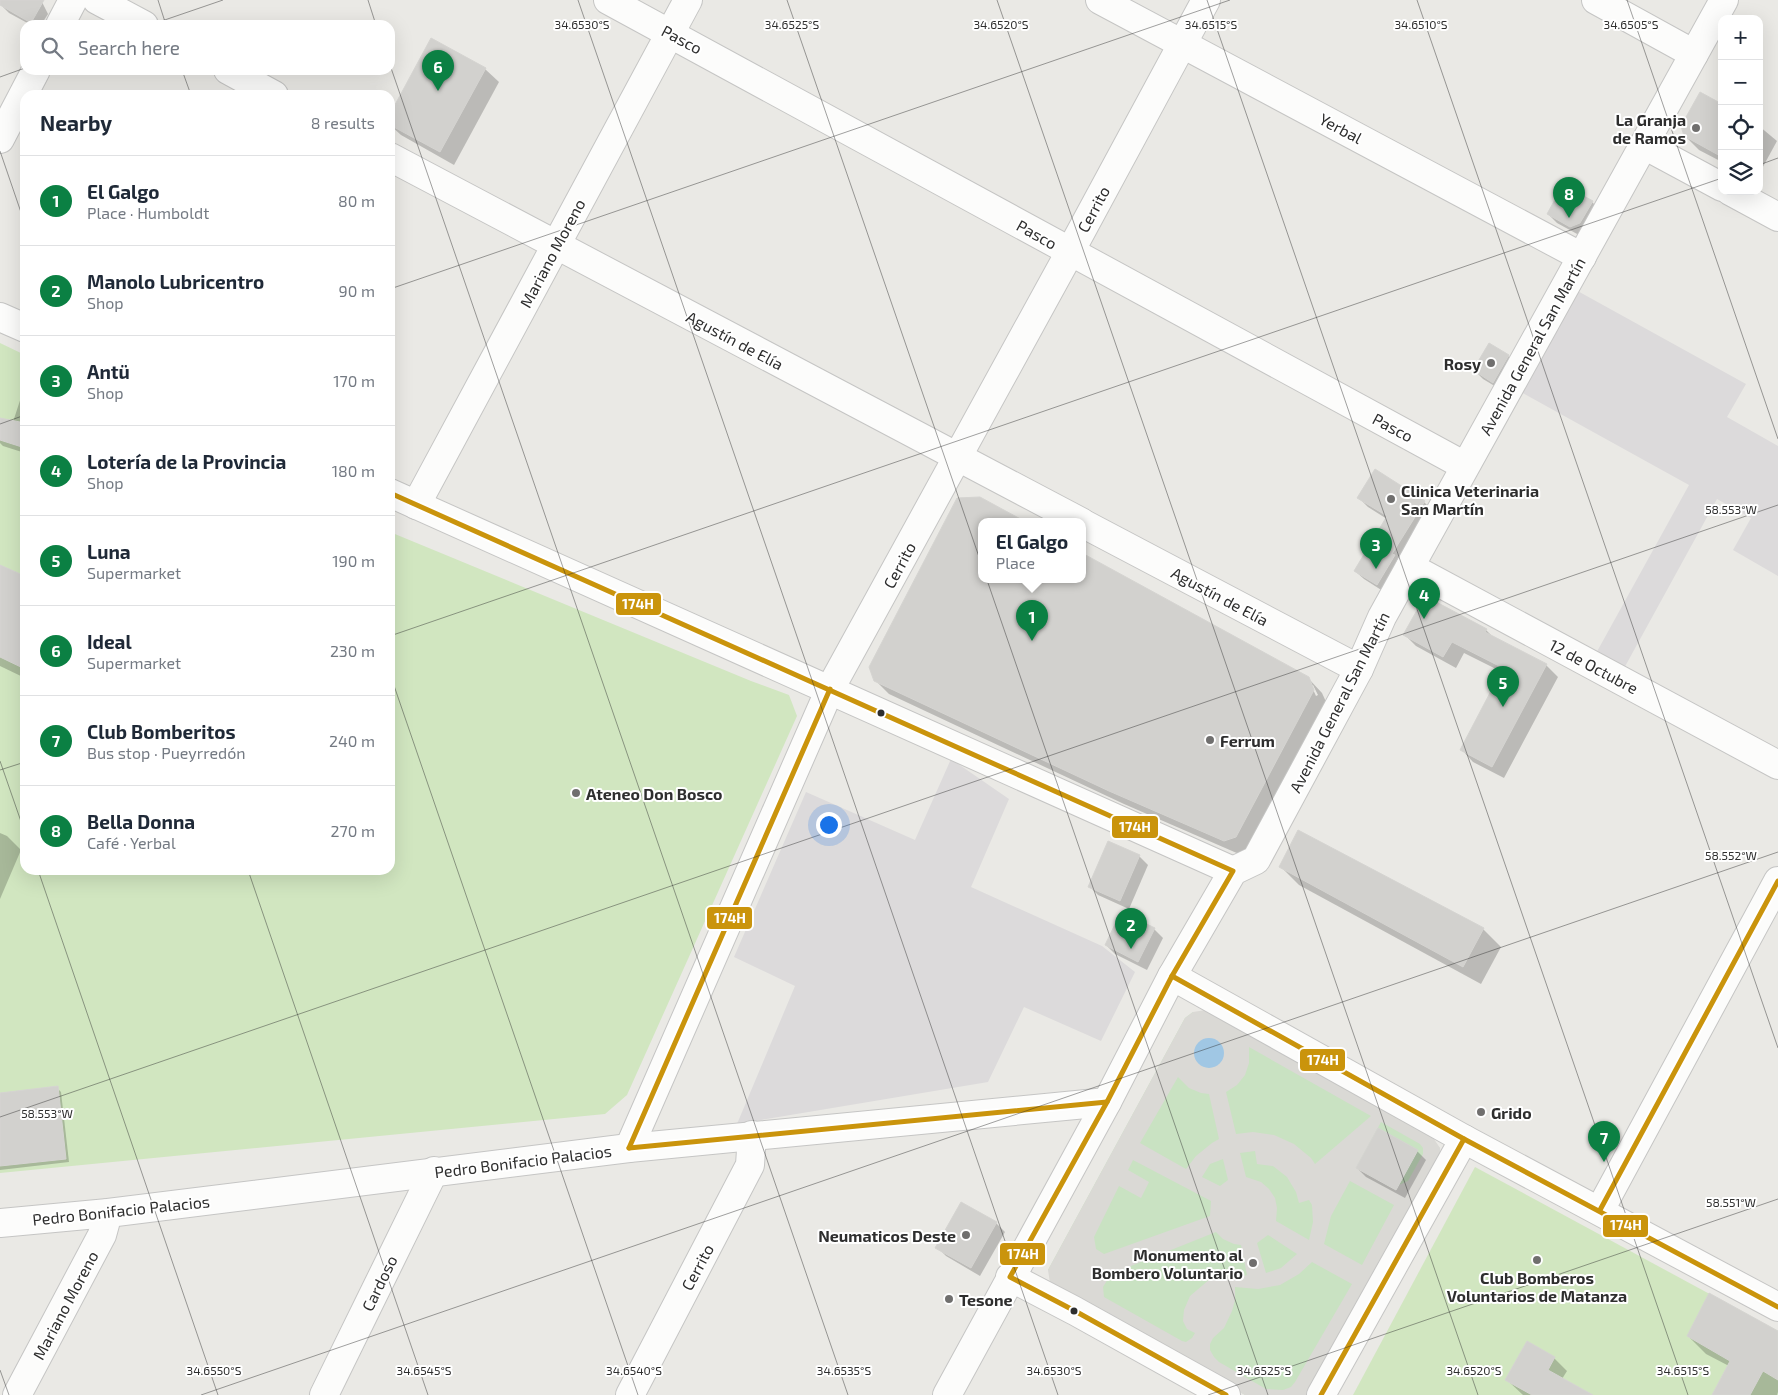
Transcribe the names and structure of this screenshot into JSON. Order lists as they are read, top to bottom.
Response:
{
  "streets": {
    "street": [
      "Pasco",
      "Yerbal",
      "Cerrito",
      "Mariano Moreno",
      "Agustín de Elía",
      "Avenida General San Martín",
      "12 de Octubre",
      "Pedro Bonifacio Palacios",
      "Cardoso"
    ]
  },
  "crossings": [
    ["Pasco", "Cerrito"],
    ["Pasco", "Mariano Moreno"],
    ["Pasco", "Avenida General San Martín"],
    ["Yerbal", "Cerrito"],
    ["Yerbal", "Avenida General San Martín"],
    ["Cerrito", "Agustín de Elía"],
    ["Cerrito", "Pedro Bonifacio Palacios"],
    ["Mariano Moreno", "Agustín de Elía"],
    ["Mariano Moreno", "Pedro Bonifacio Palacios"],
    ["Agustín de Elía", "Avenida General San Martín"],
    ["Avenida General San Martín", "12 de Octubre"],
    ["Pedro Bonifacio Palacios", "Cardoso"]
  ],
  "places": [
    "La Granja de Ramos",
    "Rosy",
    "Clinica Veterinaria San Martín",
    "Ferrum",
    "Ateneo Don Bosco",
    "Grido",
    "Neumaticos Deste",
    "Club Bomberos Voluntarios de Matanza",
    "Monumento al Bombero Voluntario",
    "Tesone"
  ],
  "lines": ["transit line 174H"],
  "page": {
    "map_buttons": ["+", "−"],
    "search": "Search here",
    "pins": [
      "6",
      "8",
      "3",
      "4",
      "1",
      "5",
      "2",
      "7"
    ],
    "heading": ["Nearby", "8 results"],
    "list": [
      {
        "mark": "1",
        "name": "El Galgo",
        "note": "Place · Humboldt",
        "value": "80 m"
      },
      {
        "mark": "2",
        "name": "Manolo Lubricentro",
        "note": "Shop",
        "value": "90 m"
      },
      {
        "mark": "3",
        "name": "Antü",
        "note": "Shop",
        "value": "170 m"
      },
      {
        "mark": "4",
        "name": "Lotería de la Provincia",
        "note": "Shop",
        "value": "180 m"
      },
      {
        "mark": "5",
        "name": "Luna",
        "note": "Supermarket",
        "value": "190 m"
      },
      {
        "mark": "6",
        "name": "Ideal",
        "note": "Supermarket",
        "value": "230 m"
      },
      {
        "mark": "7",
        "name": "Club Bomberitos",
        "note": "Bus stop · Pueyrredón",
        "value": "240 m"
      },
      {
        "mark": "8",
        "name": "Bella Donna",
        "note": "Café · Yerbal",
        "value": "270 m"
      }
    ],
    "popup": ["El Galgo", "Place"]
  },
  "coordinates": [
    "34.6530°S",
    "34.6525°S",
    "34.6520°S",
    "34.6515°S",
    "34.6510°S",
    "34.6505°S",
    "58.553°W",
    "58.552°W",
    "58.551°W",
    "34.6550°S",
    "34.6545°S",
    "34.6540°S",
    "34.6535°S"
  ]
}
